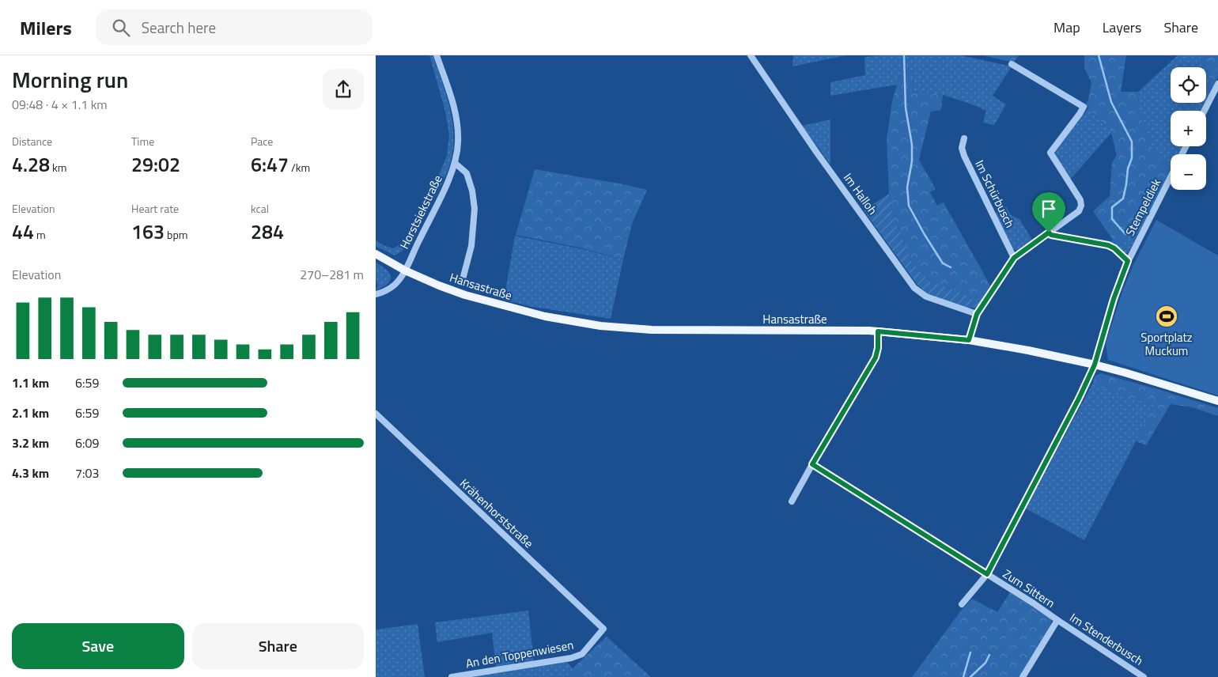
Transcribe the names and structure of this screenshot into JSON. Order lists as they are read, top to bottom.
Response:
{
  "streets": {
    "main road": ["Hansastraße"],
    "street": [
      "Im Halloh",
      "Im Schürbusch",
      "Stempeldiek",
      "Horstsiekstraße",
      "Krähenhorststraße",
      "Zum Sittern",
      "Im Stenderbusch",
      "An den Toppenwiesen"
    ]
  },
  "crossings": [
    ["Stempeldiek", "Hansastraße"],
    ["Stempeldiek", "Zum Sittern"],
    ["Horstsiekstraße", "Hansastraße"],
    ["Krähenhorststraße", "An den Toppenwiesen"],
    ["Zum Sittern", "Im Stenderbusch"]
  ],
  "places": {
    "sports": ["Sportplatz Muckum"]
  },
  "page": {
    "header": "Milers",
    "search": "Search here",
    "nav": ["Map", "Layers", "Share"],
    "heading": ["Morning run", "09:48 · 4 × 1.1 km"],
    "map_buttons": ["+", "−"],
    "stats": [
      ["Distance", "4.28 km"],
      ["Time", "29:02"],
      ["Pace", "6:47 /km"],
      ["Elevation", "44 m"],
      ["Heart rate", "163 bpm"],
      ["kcal", "284"]
    ],
    "chart": ["Elevation", "270–281 m"],
    "list": [
      {
        "name": "1.1 km",
        "note": "6:59"
      },
      {
        "name": "2.1 km",
        "note": "6:59"
      },
      {
        "name": "3.2 km",
        "note": "6:09"
      },
      {
        "name": "4.3 km",
        "note": "7:03"
      }
    ],
    "buttons": ["Save", "Share"]
  }
}
